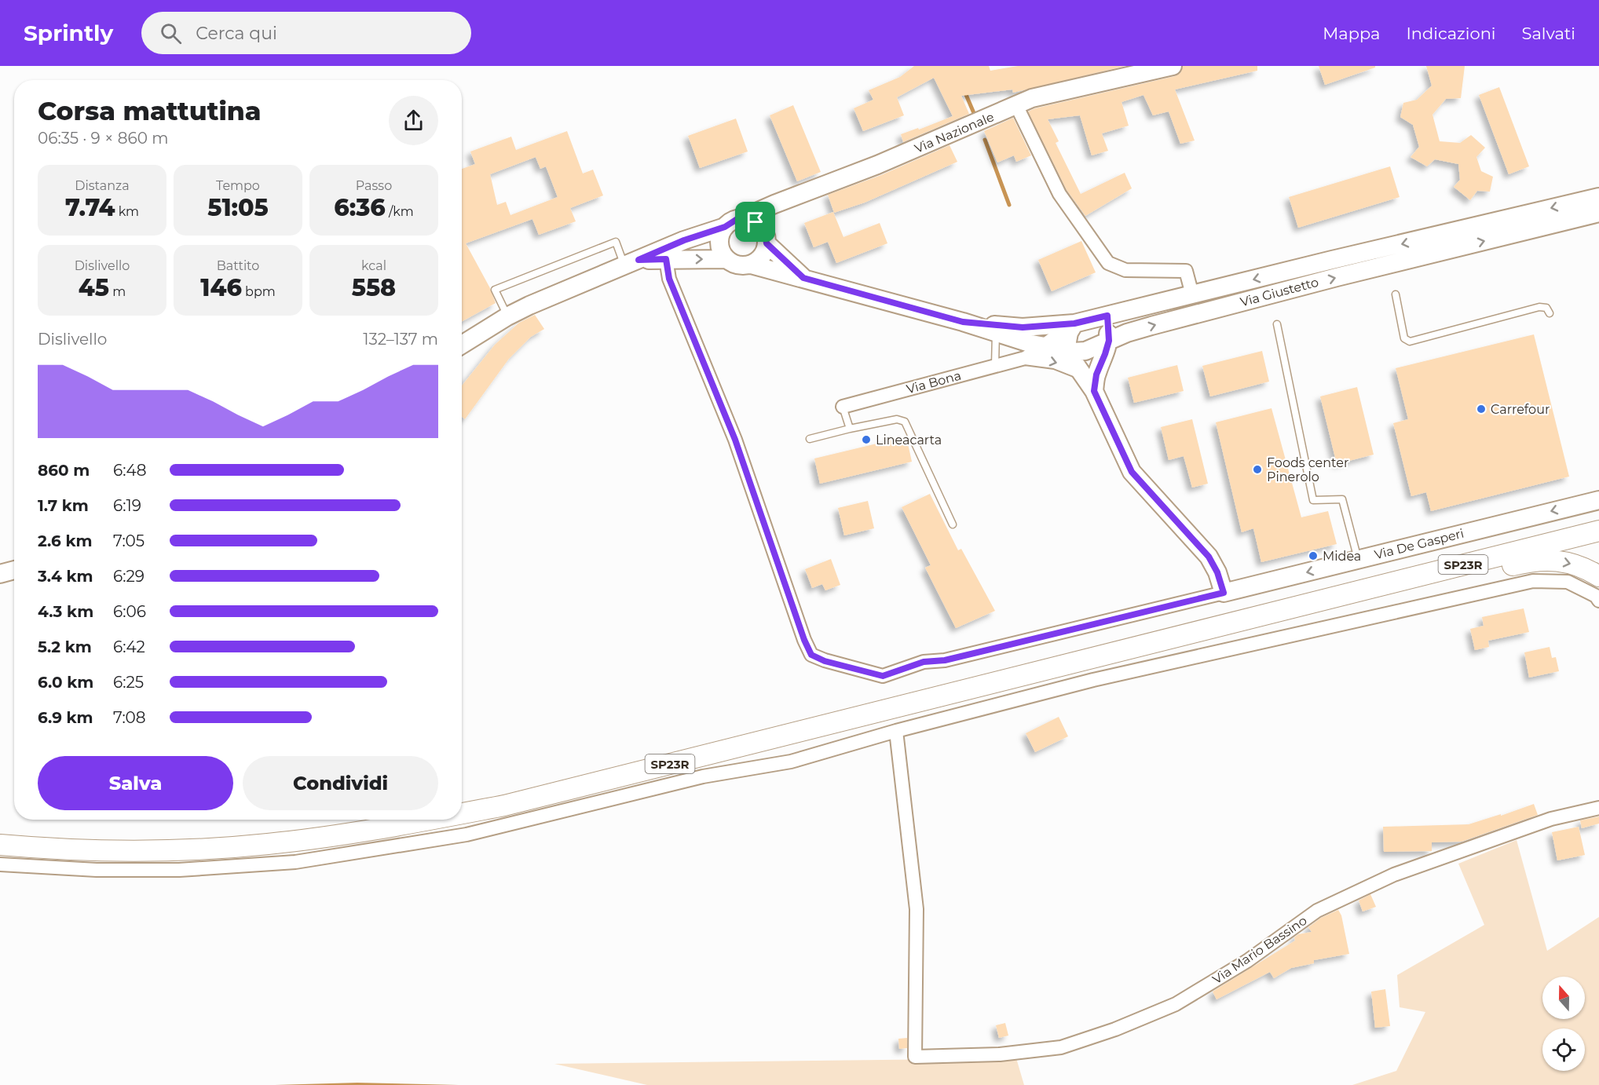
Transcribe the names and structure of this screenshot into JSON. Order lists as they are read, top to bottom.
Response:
{
  "streets": {
    "main road": [
      "Via Nazionale",
      "Via Giustetto",
      "Via De Gasperi",
      "SP23R"
    ],
    "street": ["Via Bona", "Via Mario Bassino"]
  },
  "crossings": [
    ["Via Nazionale", "Via Giustetto"]
  ],
  "places": [
    "Carrefour",
    "Lineacarta",
    "Foods center Pinerolo",
    "Midea"
  ],
  "north": "top",
  "page": {
    "header": "Sprintly",
    "search": "Cerca qui",
    "nav": ["Mappa", "Indicazioni", "Salvati"],
    "heading": ["Corsa mattutina", "06:35 · 9 × 860 m"],
    "stats": [
      ["Distanza", "7.74 km"],
      ["Tempo", "51:05"],
      ["Passo", "6:36 /km"],
      ["Dislivello", "45 m"],
      ["Battito", "146 bpm"],
      ["kcal", "558"]
    ],
    "chart": ["Dislivello", "132–137 m"],
    "list": [
      {
        "name": "860 m",
        "note": "6:48"
      },
      {
        "name": "1.7 km",
        "note": "6:19"
      },
      {
        "name": "2.6 km",
        "note": "7:05"
      },
      {
        "name": "3.4 km",
        "note": "6:29"
      },
      {
        "name": "4.3 km",
        "note": "6:06"
      },
      {
        "name": "5.2 km",
        "note": "6:42"
      },
      {
        "name": "6.0 km",
        "note": "6:25"
      },
      {
        "name": "6.9 km",
        "note": "7:08"
      }
    ],
    "buttons": ["Salva", "Condividi"]
  }
}
